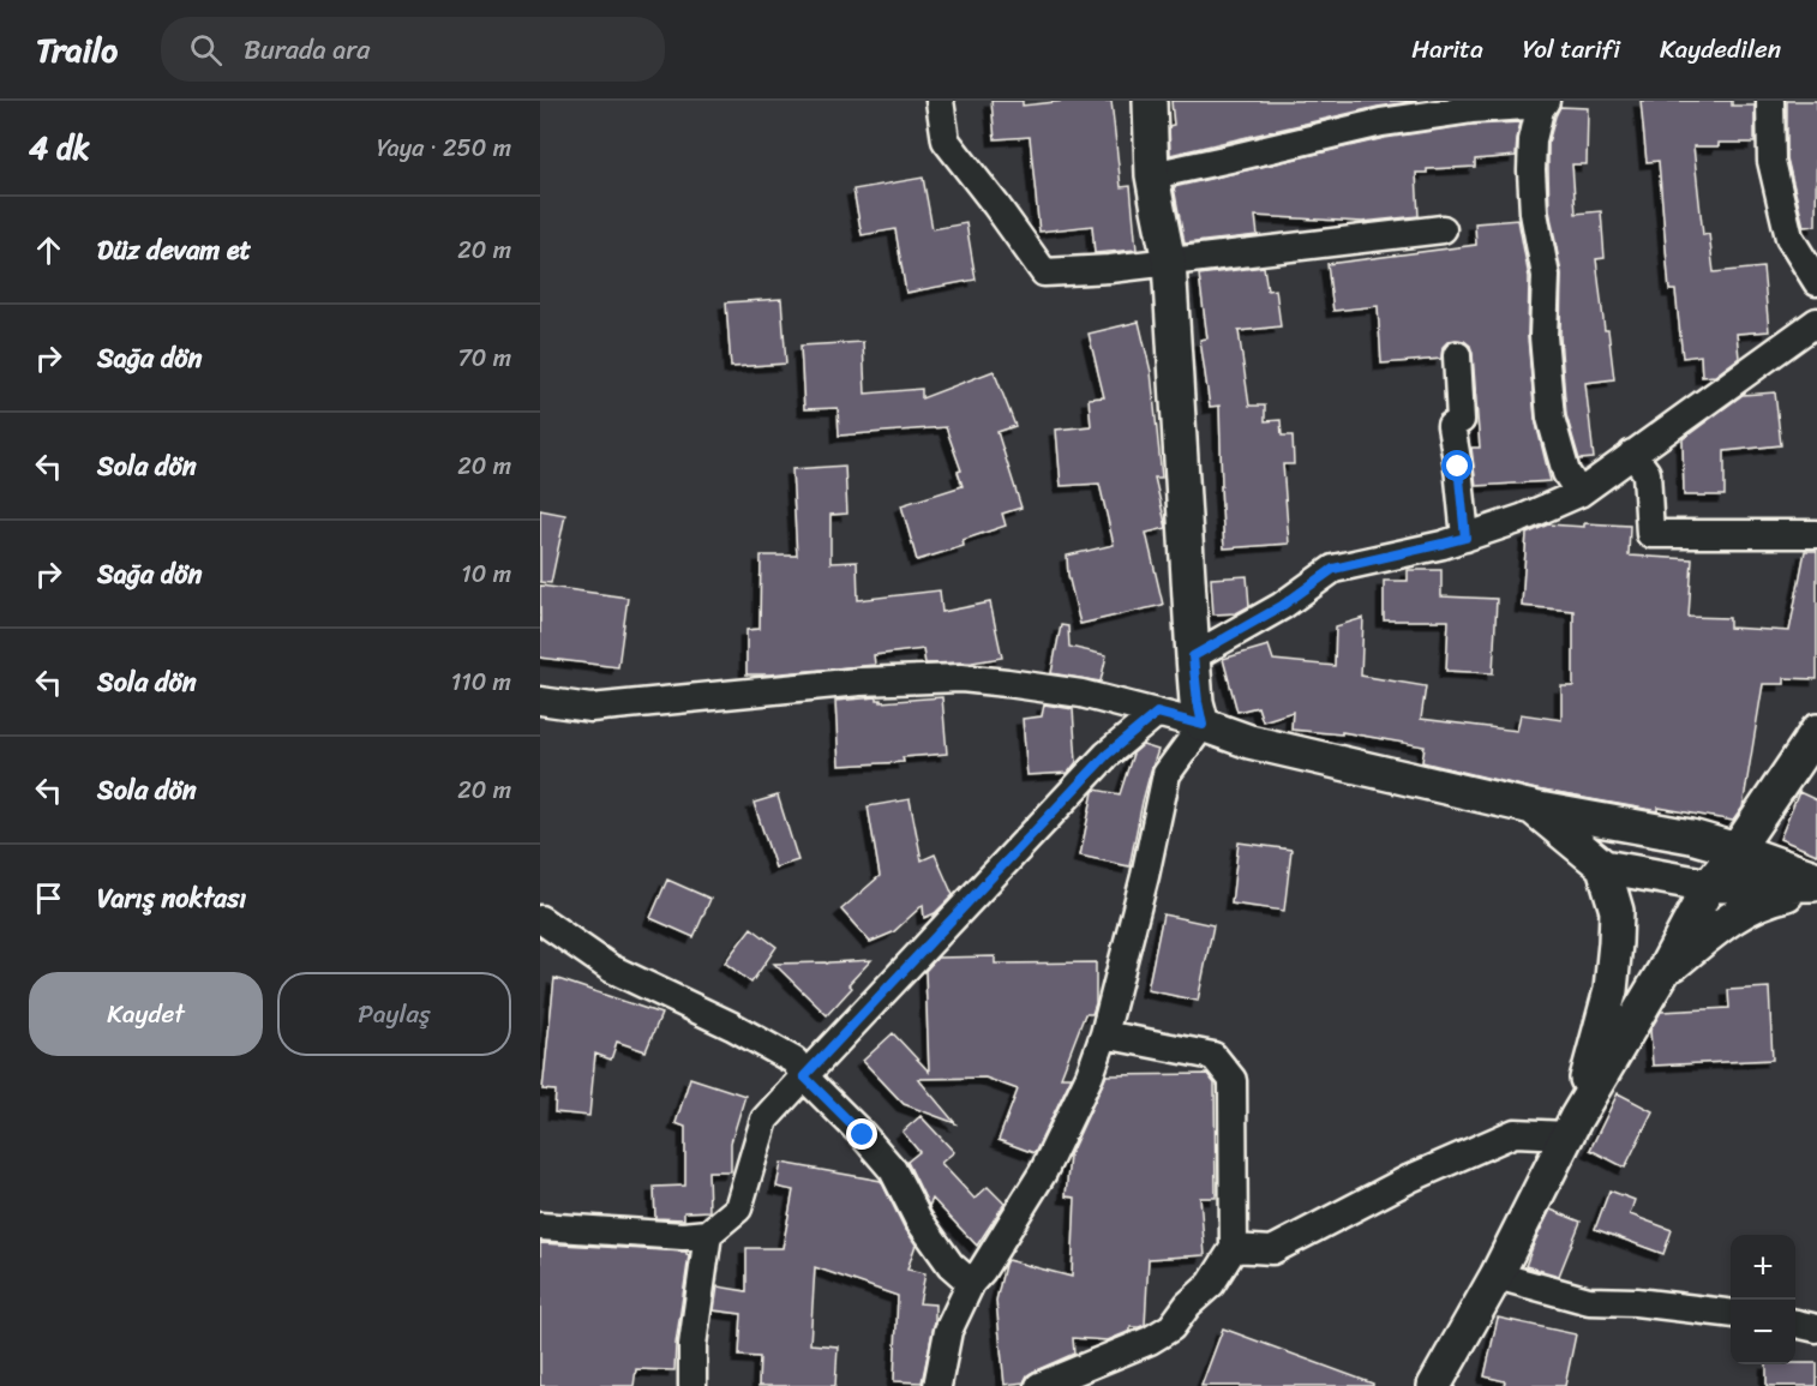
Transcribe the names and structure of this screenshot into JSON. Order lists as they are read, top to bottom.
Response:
{
  "page": {
    "header": "Trailo",
    "search": "Burada ara",
    "nav": ["Harita", "Yol tarifi", "Kaydedilen"],
    "heading": ["4 dk", "Yaya · 250 m"],
    "list": [
      ["Düz devam et", "20 m"],
      ["Sağa dön", "70 m"],
      ["Sola dön", "20 m"],
      ["Sağa dön", "10 m"],
      ["Sola dön", "110 m"],
      ["Sola dön", "20 m"],
      "Varış noktası"
    ],
    "buttons": ["Kaydet", "Paylaş"],
    "map_buttons": ["+", "−"]
  }
}
